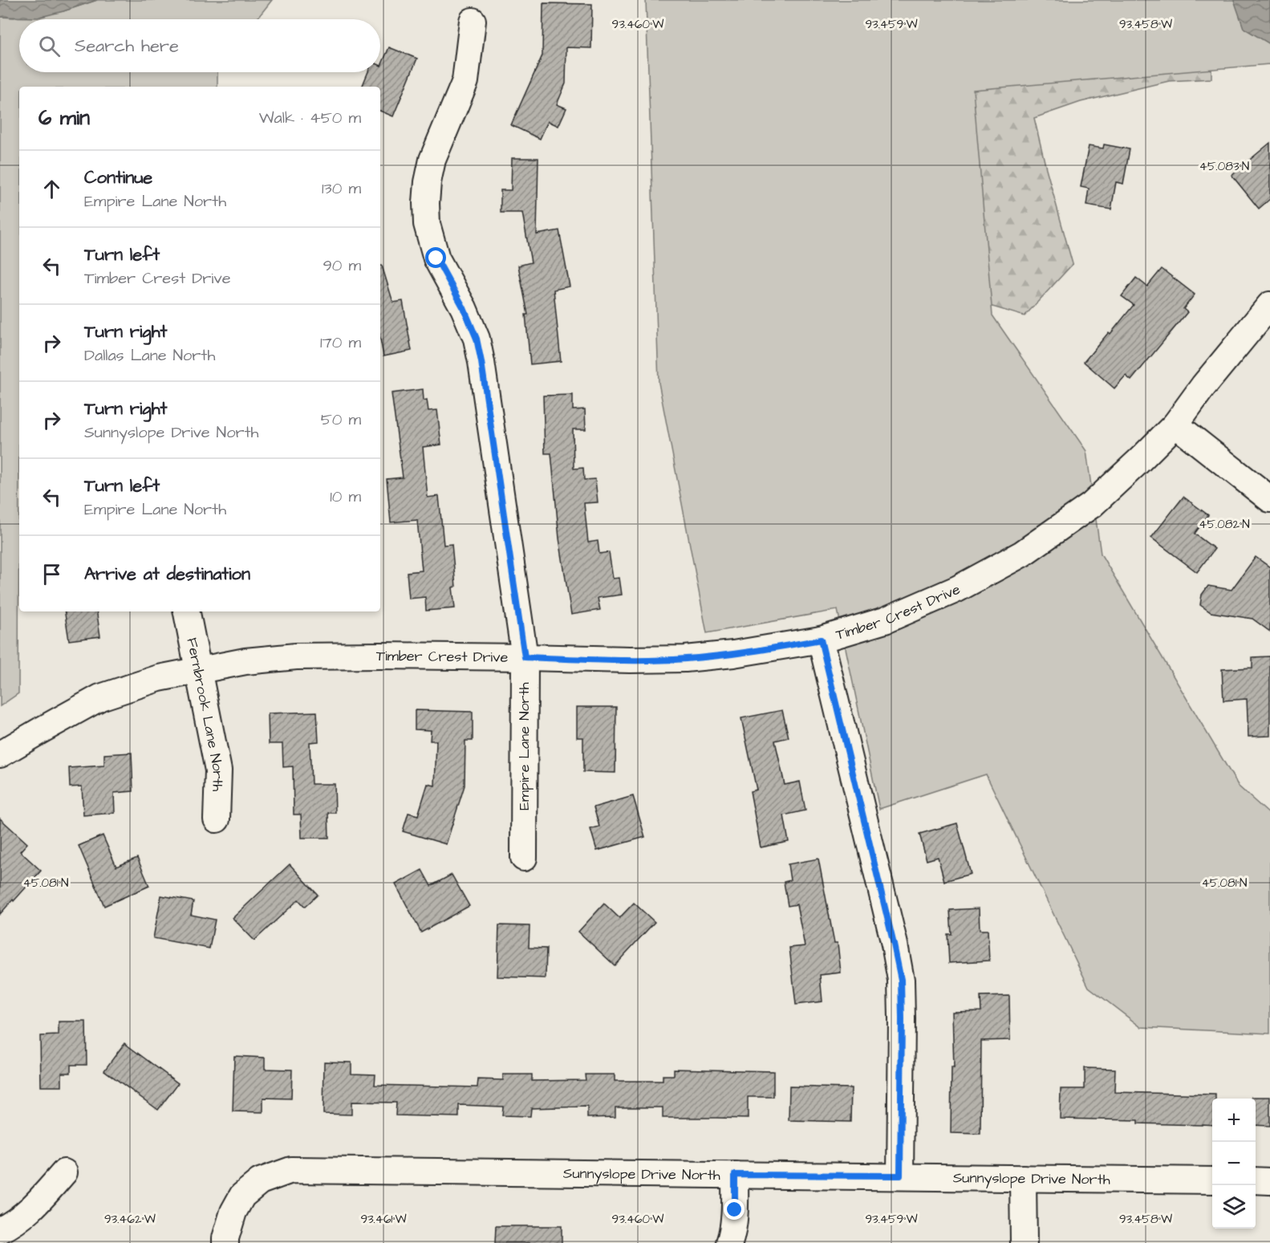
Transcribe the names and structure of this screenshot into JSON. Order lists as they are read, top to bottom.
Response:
{
  "streets": {
    "street": [
      "Timber Crest Drive",
      "Fernbrook Lane North",
      "Empire Lane North",
      "Sunnyslope Drive North"
    ]
  },
  "crossings": [
    ["Timber Crest Drive", "Fernbrook Lane North"],
    ["Timber Crest Drive", "Empire Lane North"]
  ],
  "page": {
    "search": "Search here",
    "heading": ["6 min", "Walk · 450 m"],
    "list": [
      ["Continue", "Empire Lane North", "130 m"],
      ["Turn left", "Timber Crest Drive", "90 m"],
      ["Turn right", "Dallas Lane North", "170 m"],
      ["Turn right", "Sunnyslope Drive North", "50 m"],
      ["Turn left", "Empire Lane North", "10 m"],
      "Arrive at destination"
    ],
    "map_buttons": ["+", "−"]
  },
  "coordinates": [
    "93.460°W",
    "93.459°W",
    "93.458°W",
    "45.083°N",
    "45.082°N",
    "45.081°N",
    "93.462°W",
    "93.461°W"
  ]
}
